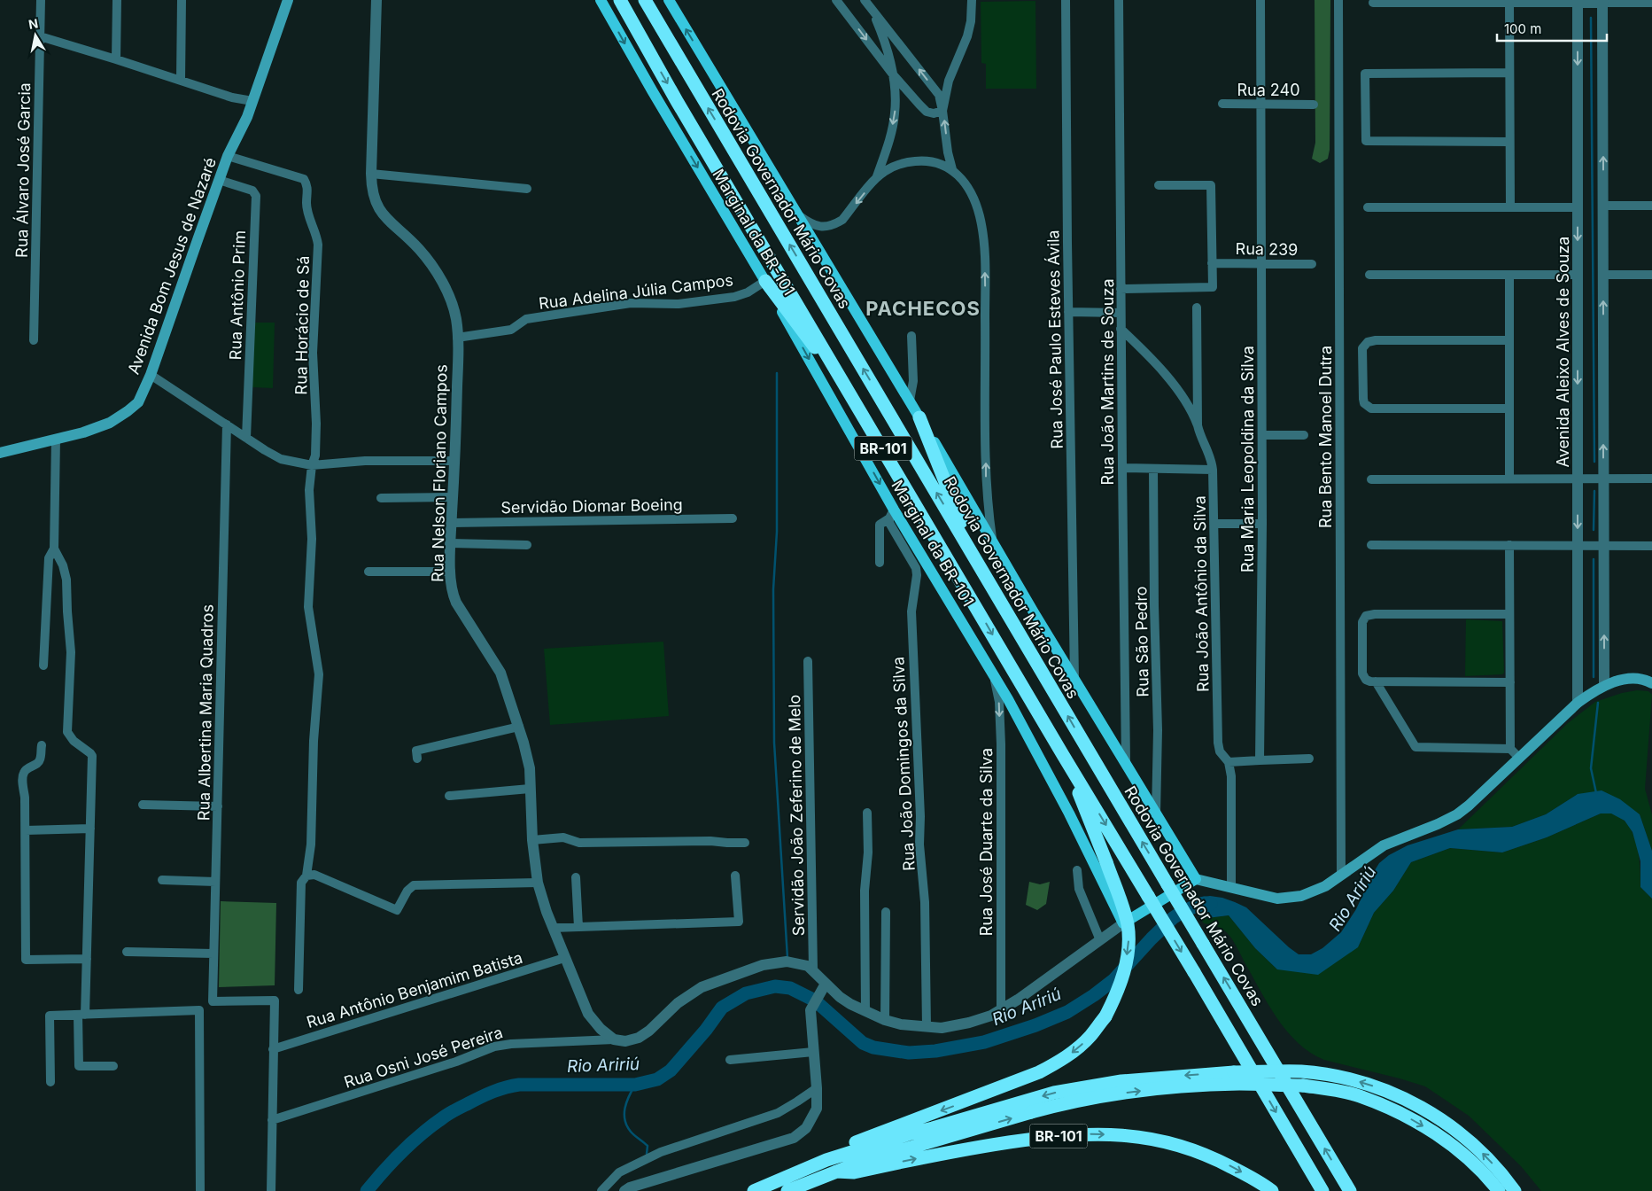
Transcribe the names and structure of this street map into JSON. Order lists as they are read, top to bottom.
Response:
{
  "streets": {
    "highway": ["Rodovia Governador Mário Covas", "BR-101"],
    "main road": ["Marginal da BR-101", "Avenida Bom Jesus de Nazaré"],
    "street": [
      "Rua 240",
      "Rua Álvaro José Garcia",
      "Rua 239",
      "Rua Adelina Júlia Campos",
      "Rua Antônio Prim",
      "Rua Horácio de Sá",
      "Rua José Paulo Esteves Ávila",
      "Avenida Aleixo Alves de Souza",
      "Rua João Martins de Souza",
      "Rua Bento Manoel Dutra",
      "Rua Maria Leopoldina da Silva",
      "Rua Nelson Floriano Campos",
      "Servidão Diomar Boeing",
      "Rua João Antônio da Silva",
      "Rua São Pedro",
      "Rua Albertina Maria Quadros",
      "Rua João Domingos da Silva",
      "Servidão João Zeferino de Melo",
      "Rua José Duarte da Silva",
      "Rua Antônio Benjamim Batista",
      "Rua Osni José Pereira"
    ]
  },
  "crossings": [
    ["Rua 240", "Rua Maria Leopoldina da Silva"],
    ["Marginal da BR-101", "Rua Adelina Júlia Campos"],
    ["Marginal da BR-101", "Rua João Domingos da Silva"],
    ["Marginal da BR-101", "Rua José Duarte da Silva"],
    ["Rua 239", "Rua Maria Leopoldina da Silva"],
    ["Avenida Bom Jesus de Nazaré", "Rua Antônio Prim"],
    ["Avenida Bom Jesus de Nazaré", "Rua Horácio de Sá"],
    ["Rua Adelina Júlia Campos", "Rua Nelson Floriano Campos"],
    ["Rua João Martins de Souza", "Rua João Antônio da Silva"],
    ["Rua Nelson Floriano Campos", "Servidão Diomar Boeing"],
    ["Rua Nelson Floriano Campos", "Rua Antônio Benjamim Batista"],
    ["Rua Nelson Floriano Campos", "Rua Osni José Pereira"],
    ["Rua Albertina Maria Quadros", "Rua Antônio Benjamim Batista"]
  ],
  "one_way": ["Rua José Duarte da Silva"],
  "districts": ["PACHECOS"],
  "water": ["Rio Aririú"],
  "scale_bar": "100 m",
  "north": "top"
}
